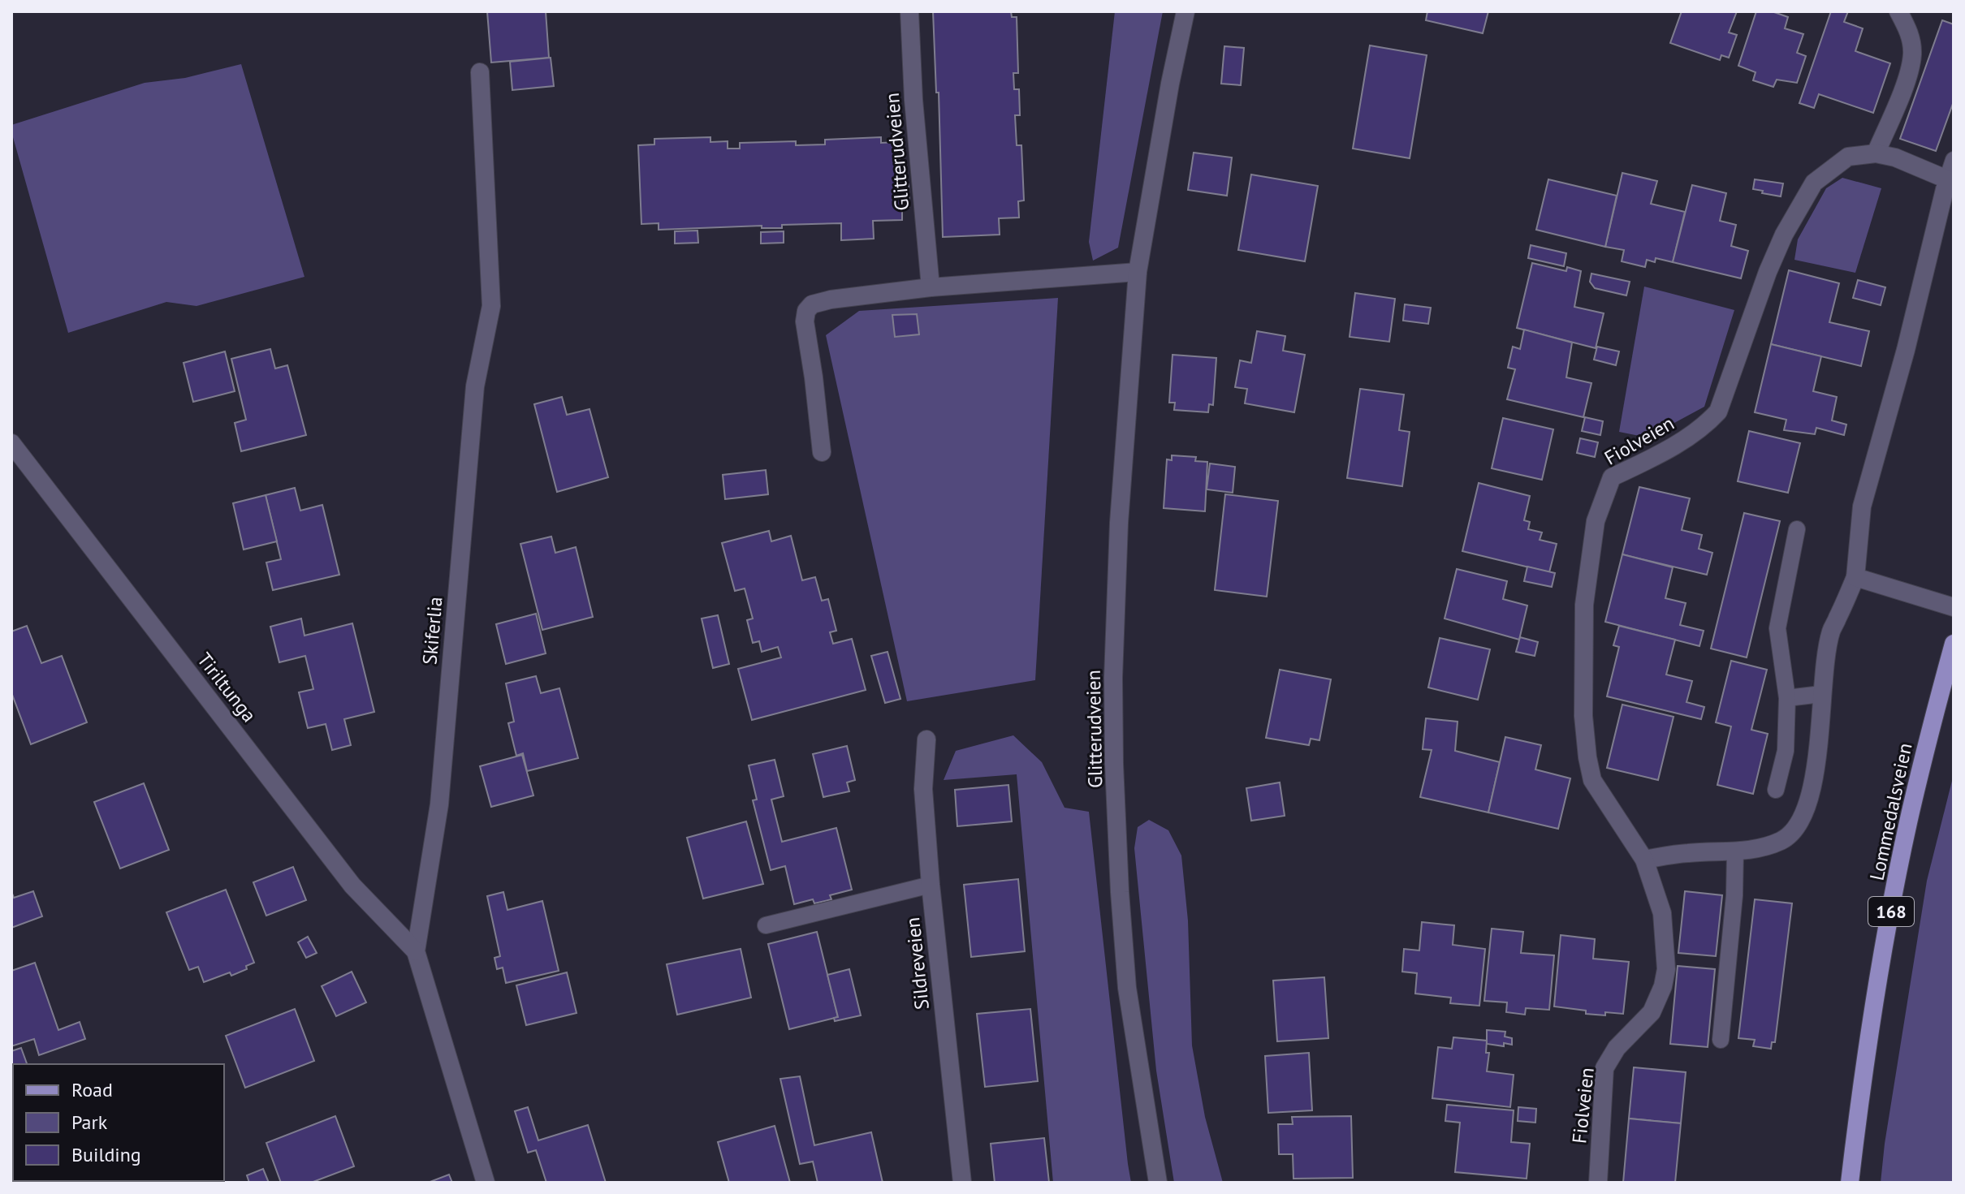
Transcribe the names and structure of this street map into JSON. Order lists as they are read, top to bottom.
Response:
{
  "streets": {
    "main road": ["Lommedalsveien", "168"],
    "street": [
      "Glitterudveien",
      "Fiolveien",
      "Skiferlia",
      "Tiriltunga",
      "Sildreveien"
    ]
  },
  "crossings": [
    ["Skiferlia", "Tiriltunga"]
  ],
  "legend": ["Road", "Park", "Building"]
}
